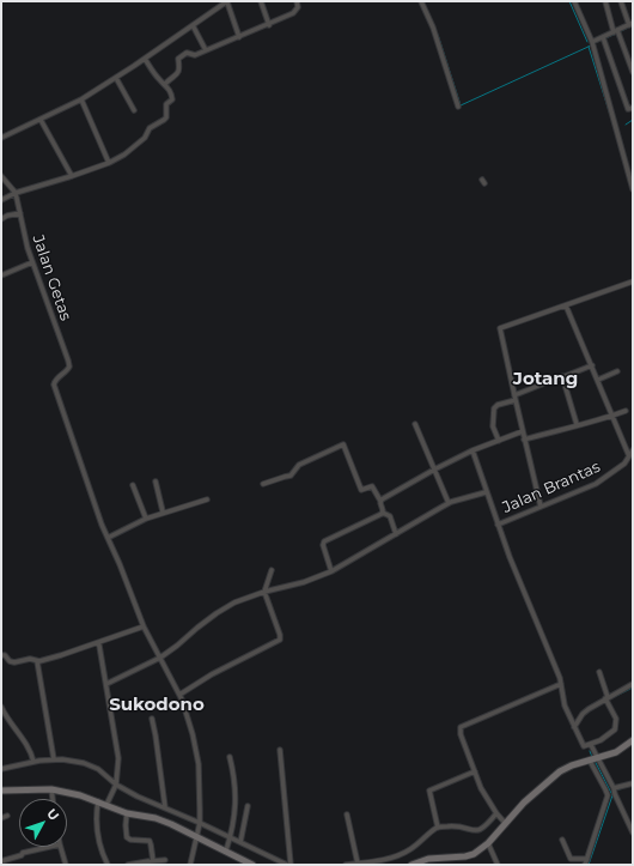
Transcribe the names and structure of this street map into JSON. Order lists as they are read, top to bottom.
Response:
{
  "streets": {
    "street": ["Jalan Getas", "Jalan Brantas"]
  },
  "districts": ["Jotang", "Sukodono"],
  "north": "top right"
}
